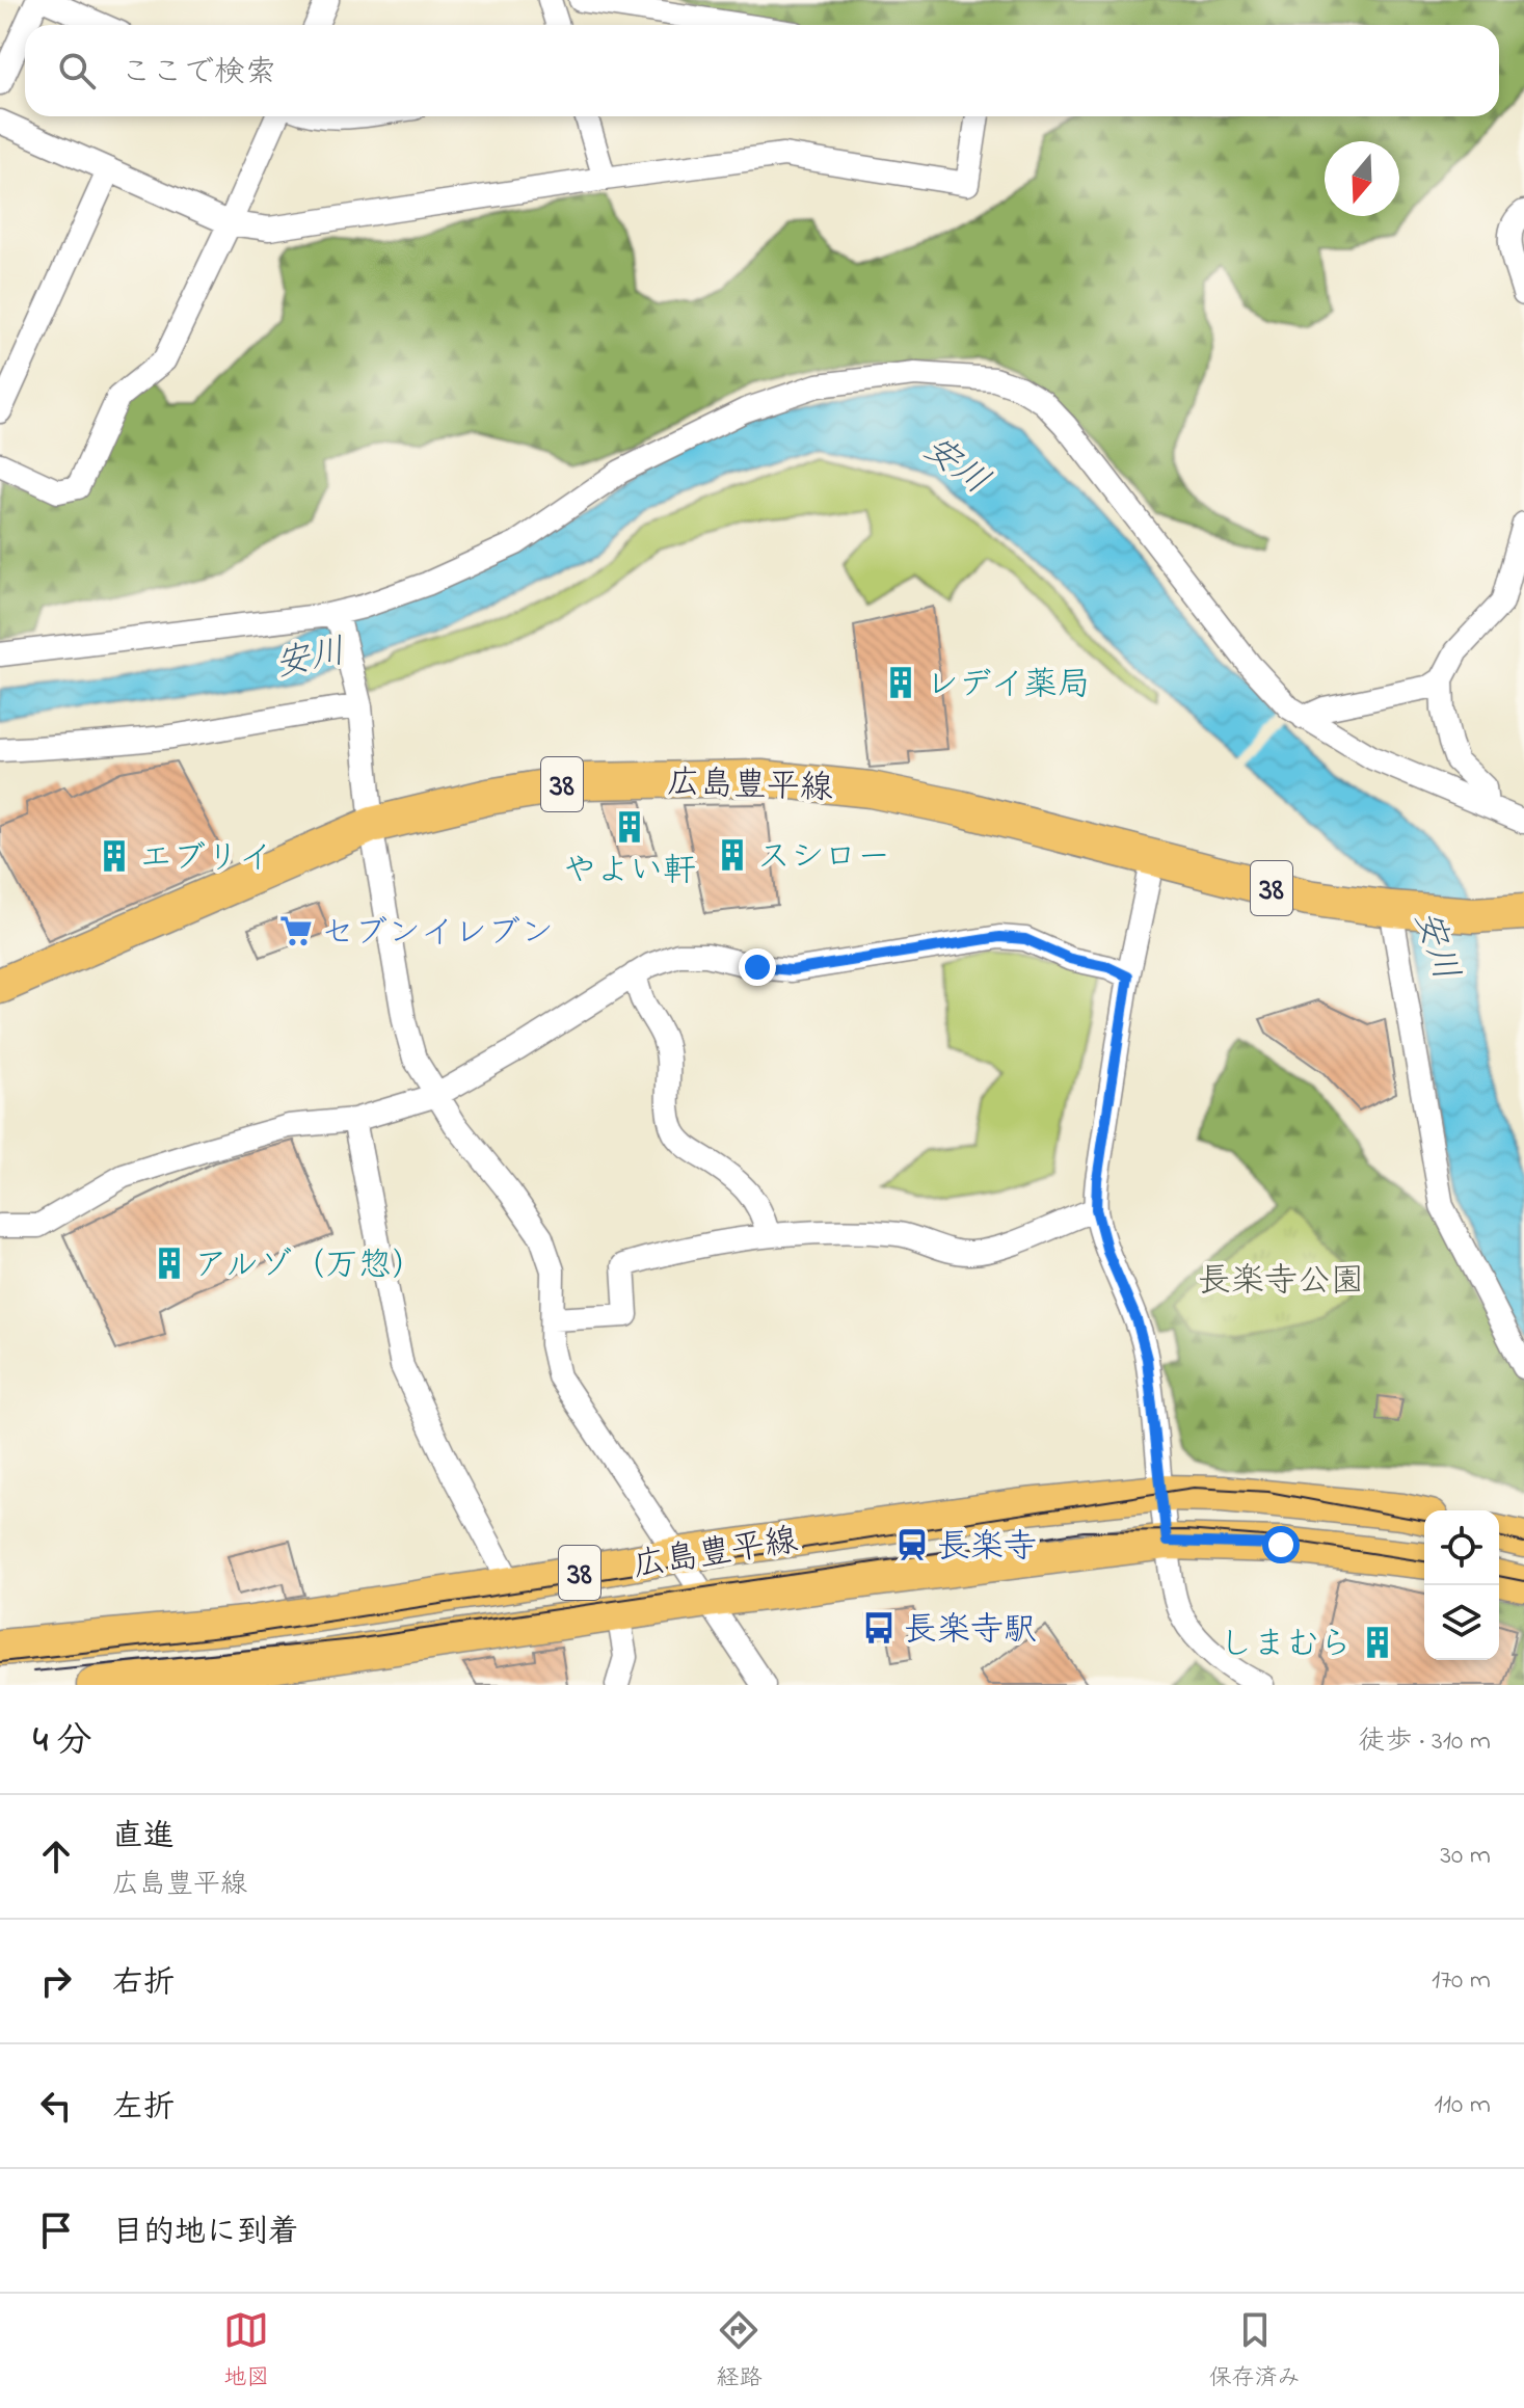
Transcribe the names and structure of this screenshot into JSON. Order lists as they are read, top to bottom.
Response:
{
  "streets": {
    "main road": ["広島豊平線", "38"]
  },
  "water": ["安川"],
  "parks": ["長楽寺公園"],
  "places": {
    "building": [
      "レデイ薬局",
      "やよい軒",
      "スシロー",
      "エブリイ",
      "アルゾ（万惣）",
      "しまむら"
    ],
    "supermarket": ["セブンイレブン"],
    "station": ["長楽寺"],
    "bus stop": ["長楽寺駅"]
  },
  "north": "bottom",
  "page": {
    "search": "ここで検索",
    "heading": ["4 分", "徒歩 · 310 m"],
    "list": [
      ["直進", "広島豊平線", "30 m"],
      ["右折", "170 m"],
      ["左折", "110 m"],
      "目的地に到着"
    ],
    "nav": ["地図", "経路", "保存済み"]
  }
}
